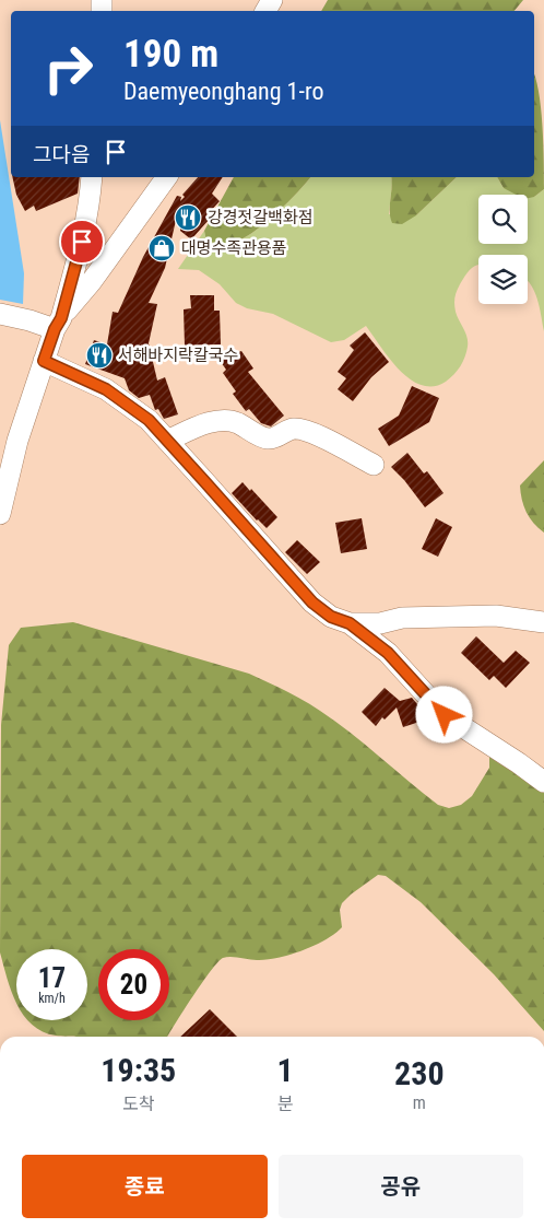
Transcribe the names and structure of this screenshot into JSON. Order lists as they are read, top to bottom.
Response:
{
  "places": {
    "restaurant": ["강경젓갈백화점", "서해바지락칼국수"],
    "shop": ["대명수족관용품"]
  },
  "page": {
    "turn": ["190 m", "Daemyeonghang 1-ro"],
    "then": "그다음",
    "speed": "17 km/h",
    "limit": "20",
    "eta": [
      "19:35",
      "도착",
      "1",
      "분",
      "230",
      "m"
    ],
    "buttons": ["종료", "공유"]
  }
}
